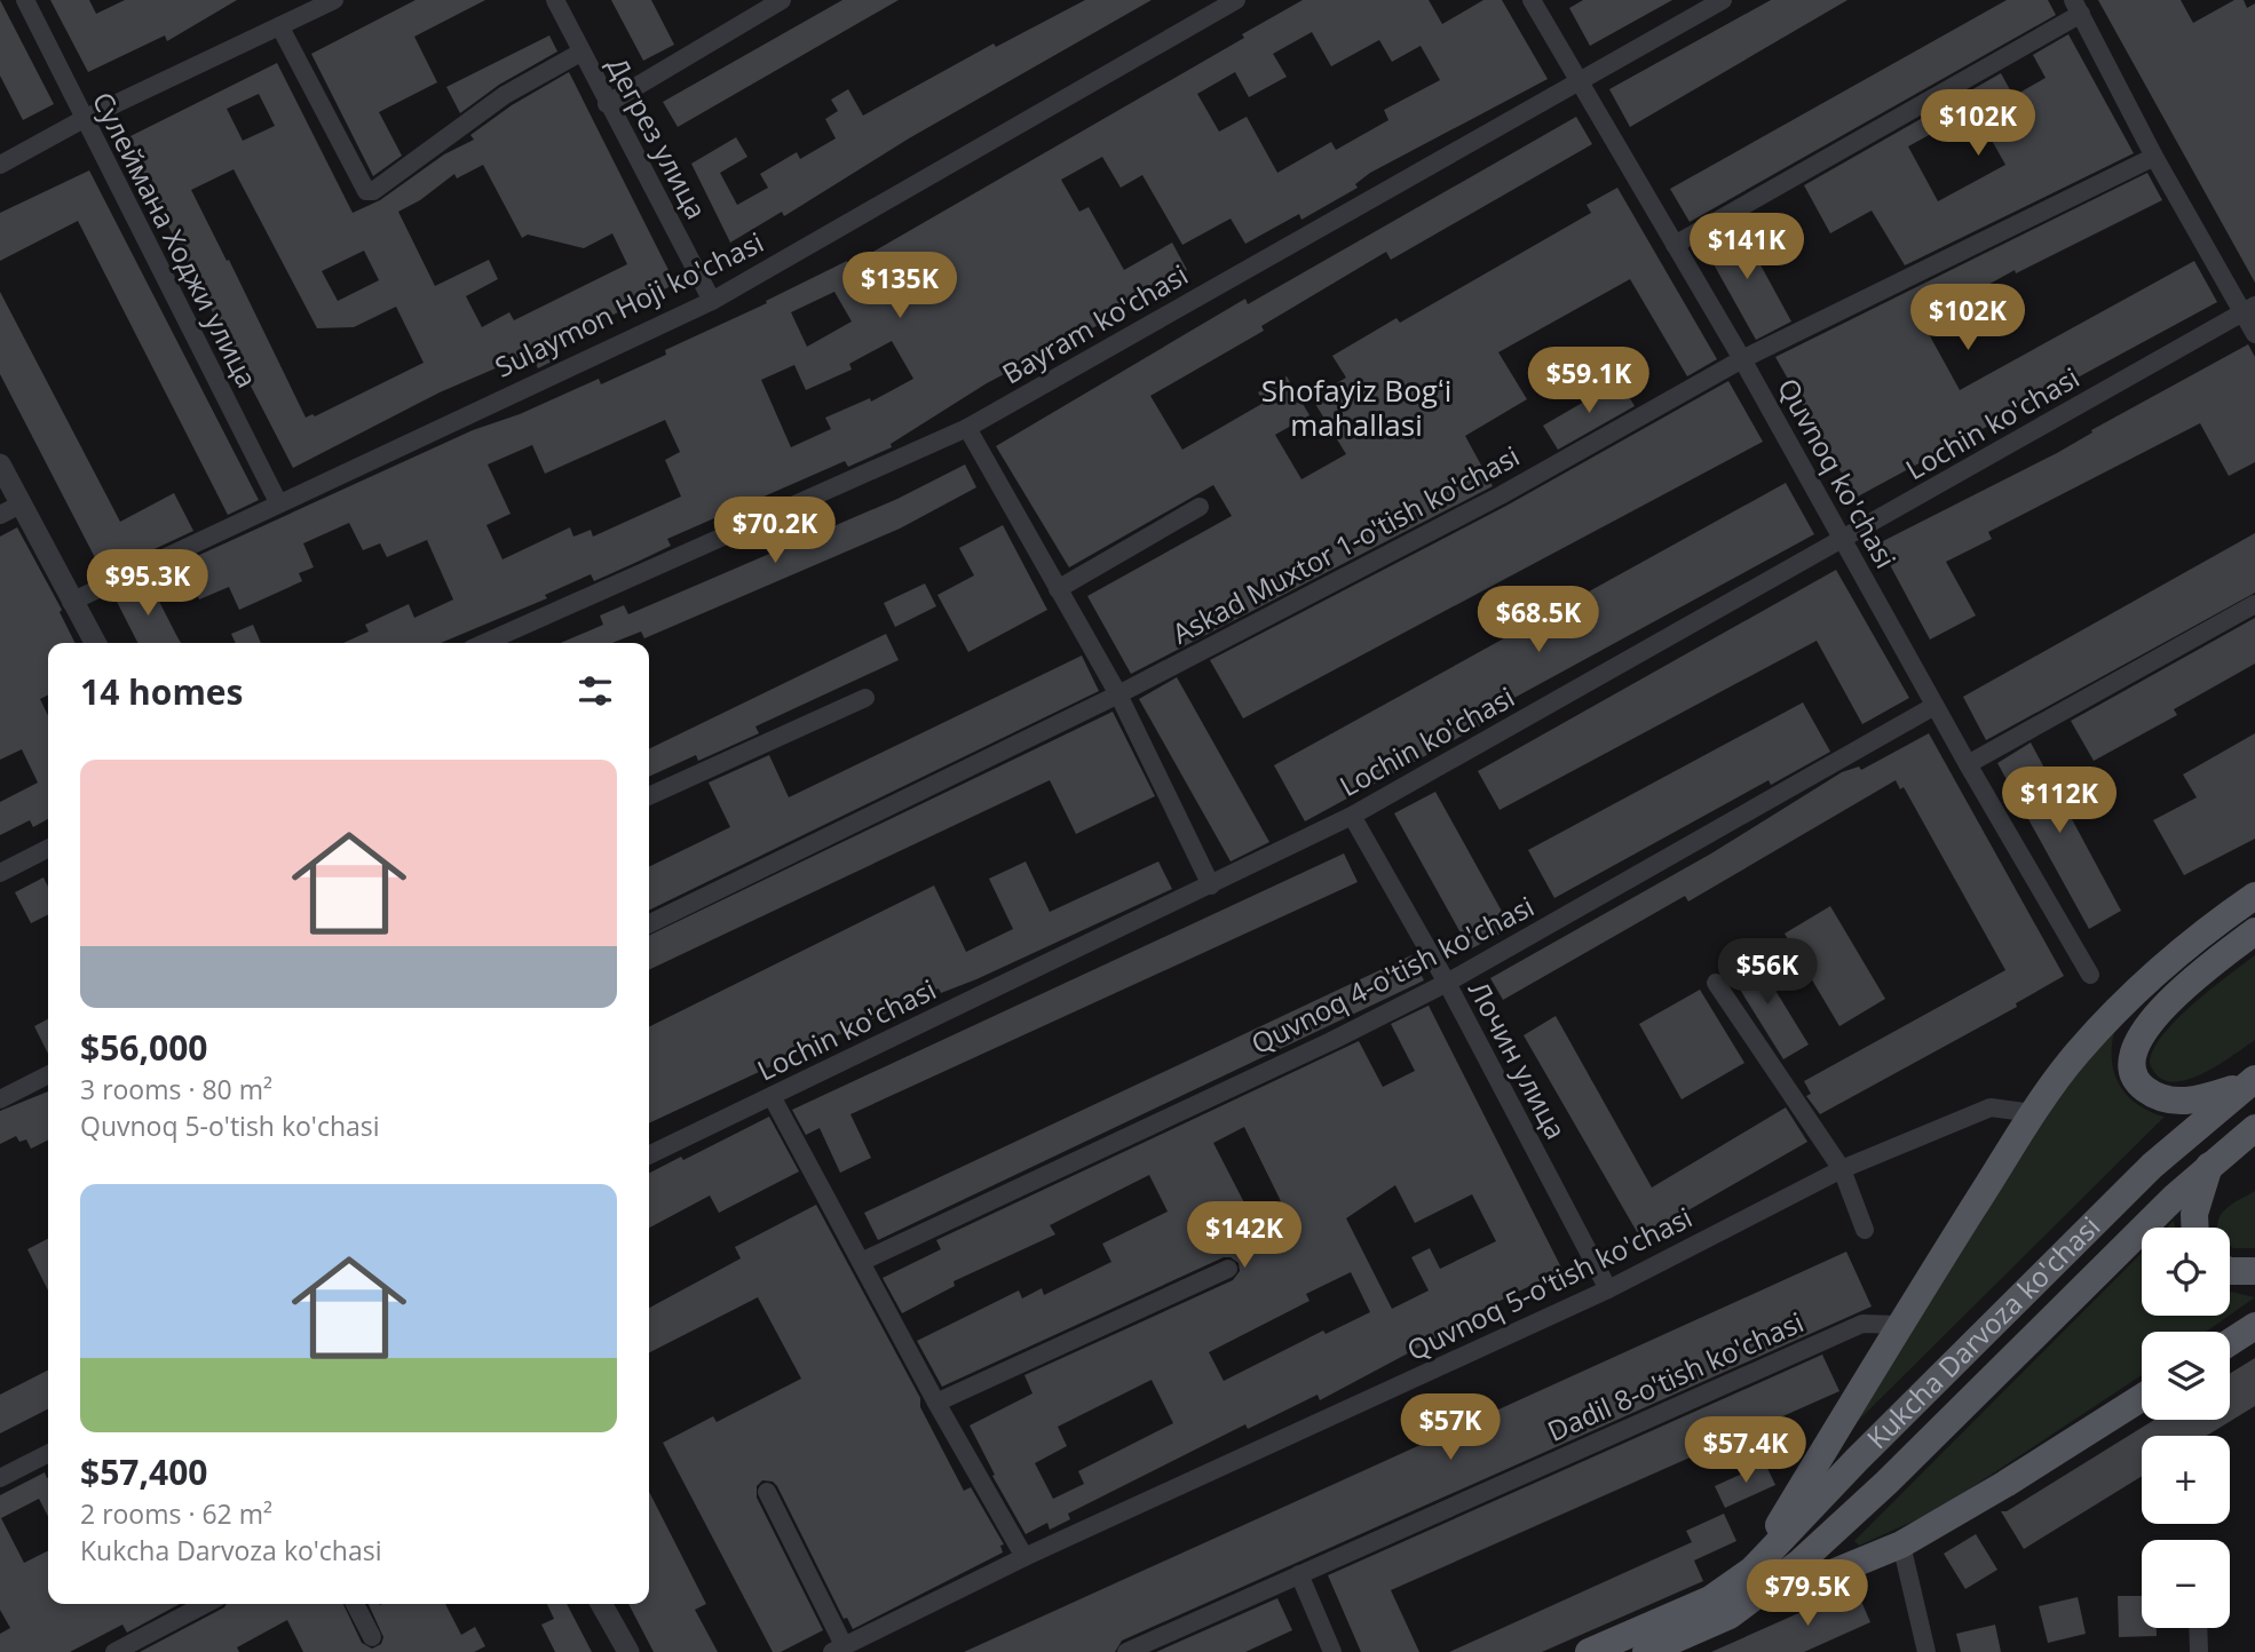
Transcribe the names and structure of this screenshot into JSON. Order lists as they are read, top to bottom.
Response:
{
  "streets": {
    "main road": ["Kukcha Darvoza ko'chasi"],
    "street": [
      "Дегрез улица",
      "Сулеймана Ходжи улица",
      "Sulaymon Hoji ko'chasi",
      "Bayram ko'chasi",
      "Lochin ko'chasi",
      "Quvnoq ko'chasi",
      "Askad Muxtor 1-o'tish ko'chasi",
      "Quvnoq 4-o'tish ko'chasi",
      "Лочин улица",
      "Quvnoq 5-o'tish ko'chasi",
      "Dadil 8-o'tish ko'chasi"
    ]
  },
  "crossings": [
    ["Дегрез улица", "Sulaymon Hoji ko'chasi"],
    ["Сулеймана Ходжи улица", "Sulaymon Hoji ko'chasi"],
    ["Bayram ko'chasi", "Quvnoq ko'chasi"],
    ["Lochin ko'chasi", "Quvnoq ko'chasi"],
    ["Lochin ko'chasi", "Лочин улица"],
    ["Quvnoq ko'chasi", "Askad Muxtor 1-o'tish ko'chasi"],
    ["Quvnoq ko'chasi", "Quvnoq 4-o'tish ko'chasi"],
    ["Quvnoq 4-o'tish ko'chasi", "Лочин улица"],
    ["Лочин улица", "Quvnoq 5-o'tish ko'chasi"]
  ],
  "districts": ["Shofayiz Bogʻi mahallasi"],
  "page": {
    "price": [
      "$102K",
      "$141K",
      "$135K",
      "$102K",
      "$59.1K",
      "$70.2K",
      "$95.3K",
      "$68.5K",
      "$112K",
      "$56K",
      "$142K",
      "$57K",
      "$57.4K",
      "$79.5K"
    ],
    "heading": "14 homes",
    "list": [
      {
        "name": "$56,000",
        "note": "3 rooms · 80 m² · Quvnoq 5-o'tish ko'chasi"
      },
      {
        "name": "$57,400",
        "note": "2 rooms · 62 m² · Kukcha Darvoza ko'chasi"
      }
    ],
    "map_buttons": ["+", "−"]
  }
}
